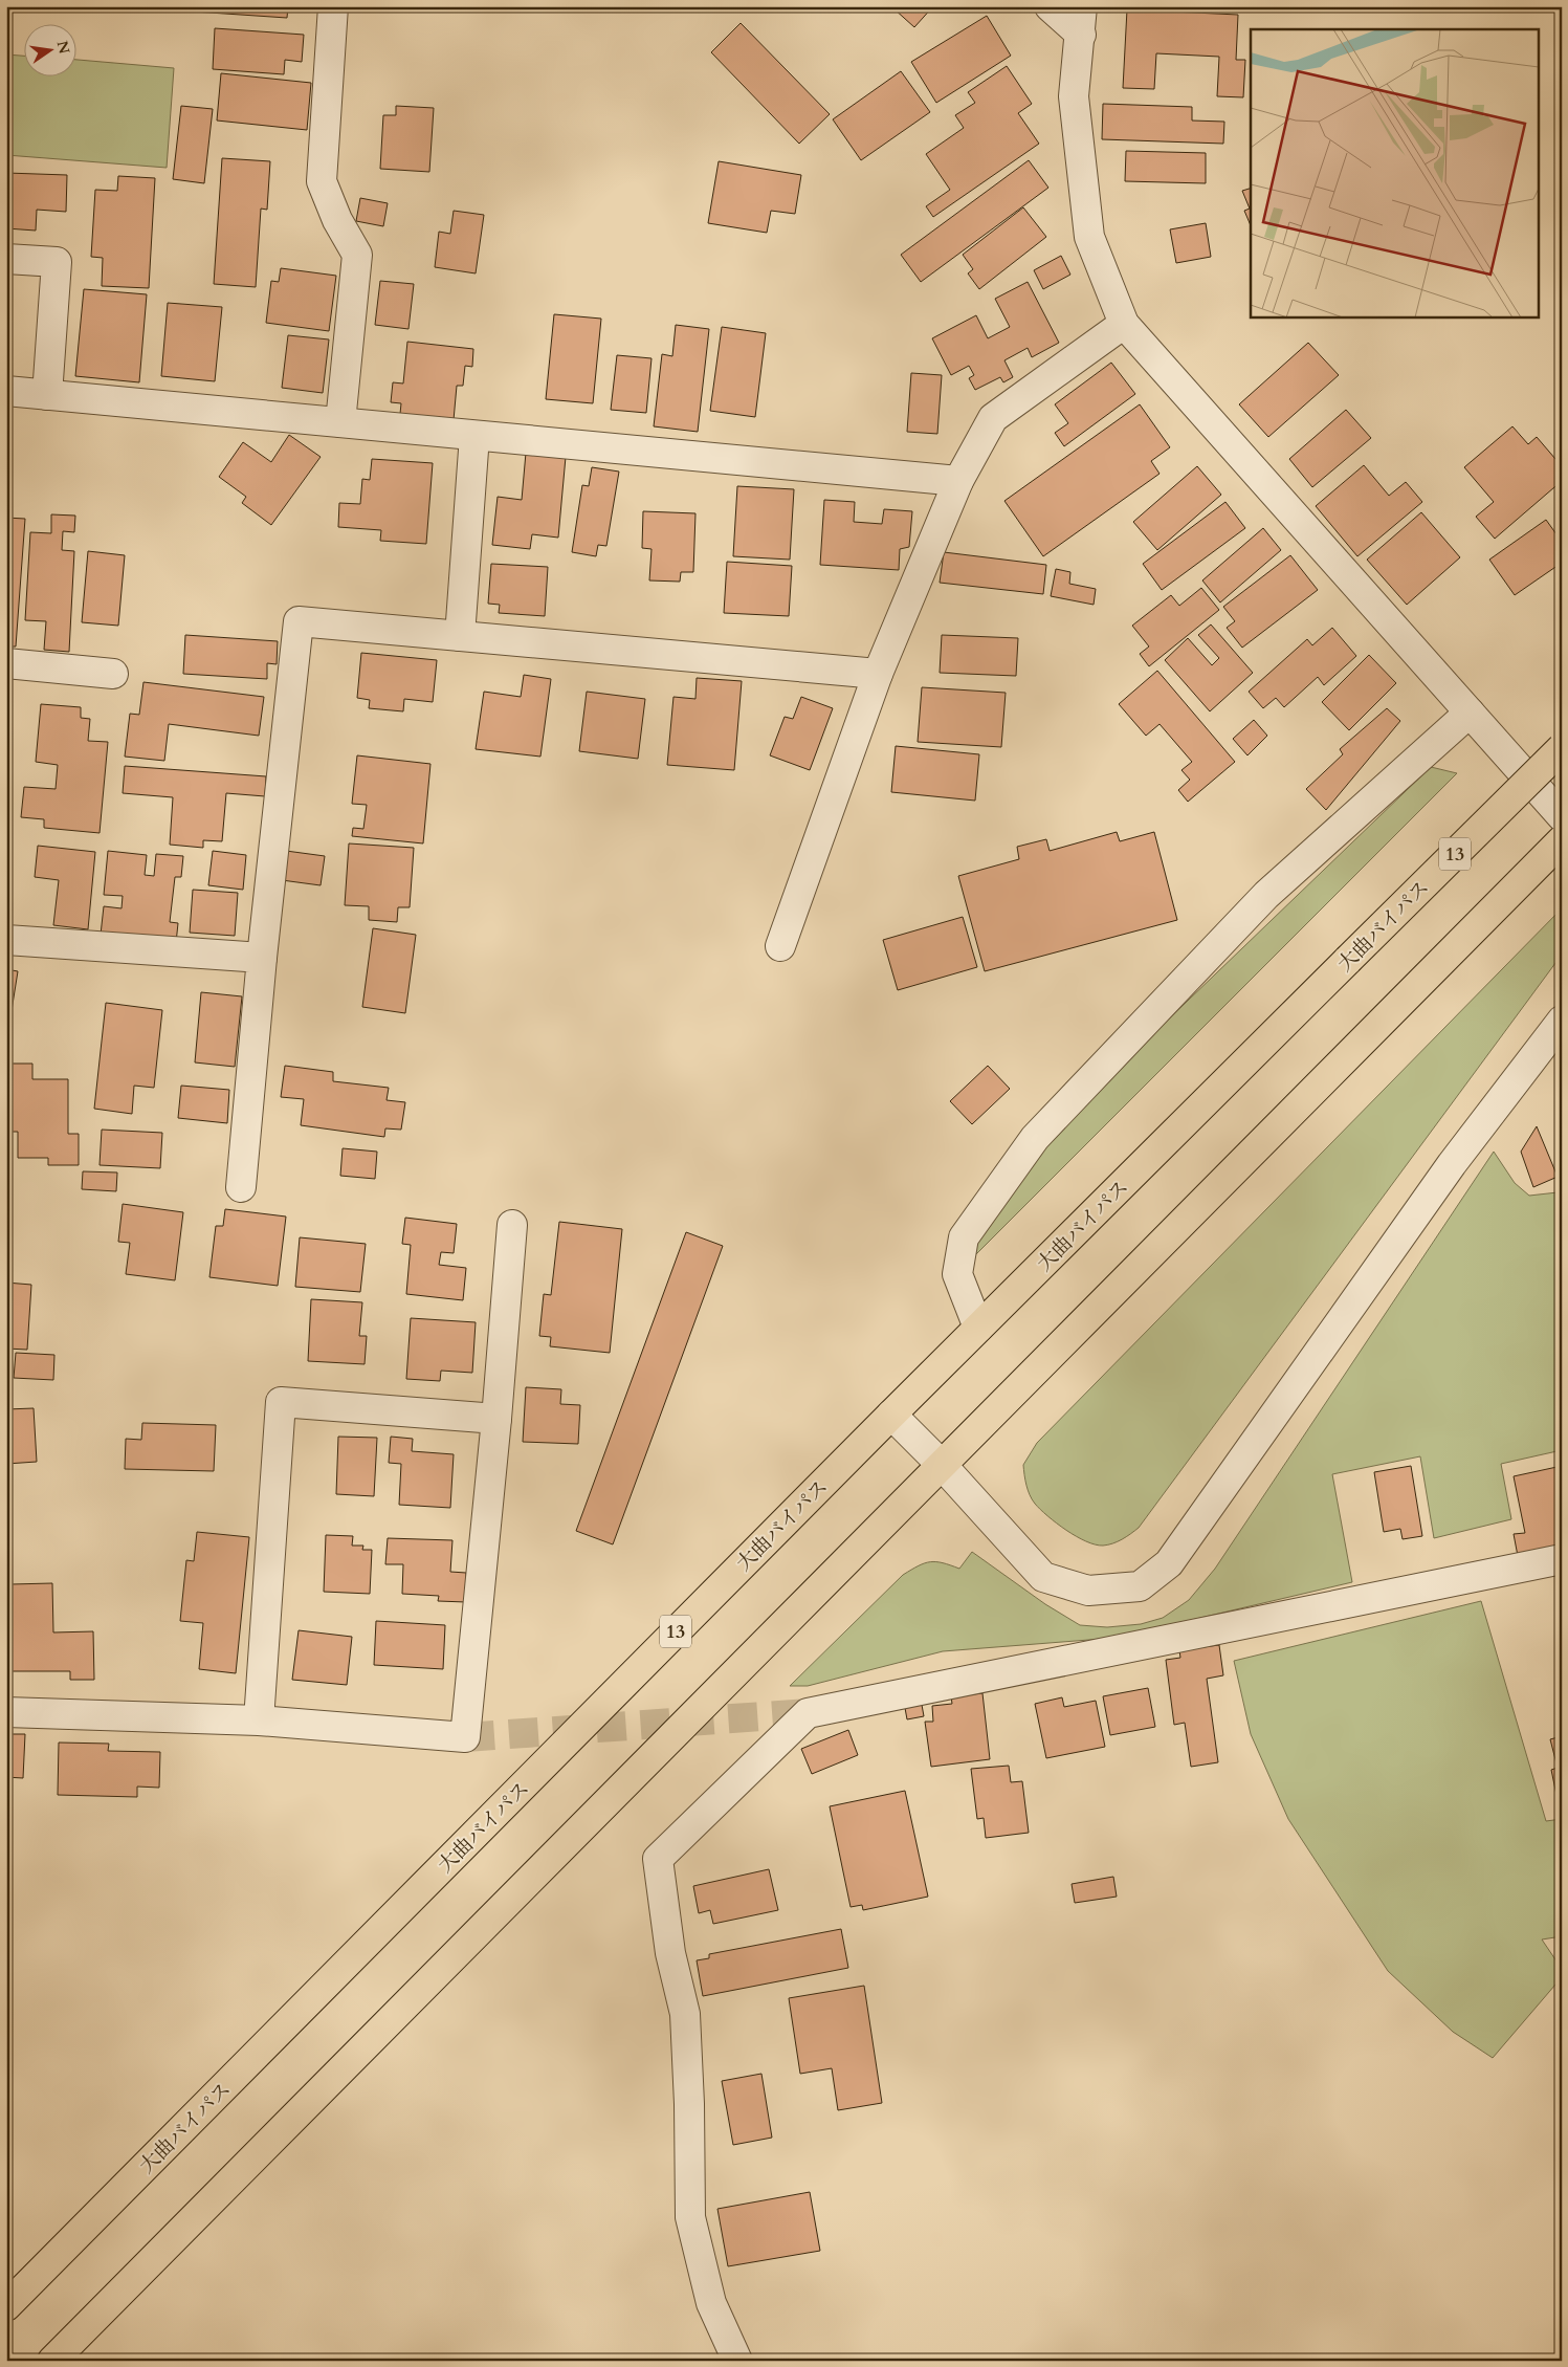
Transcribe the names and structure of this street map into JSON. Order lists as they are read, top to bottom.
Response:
{
  "streets": {
    "highway": ["13", "大曲バイパス"]
  },
  "north": "right"
}
